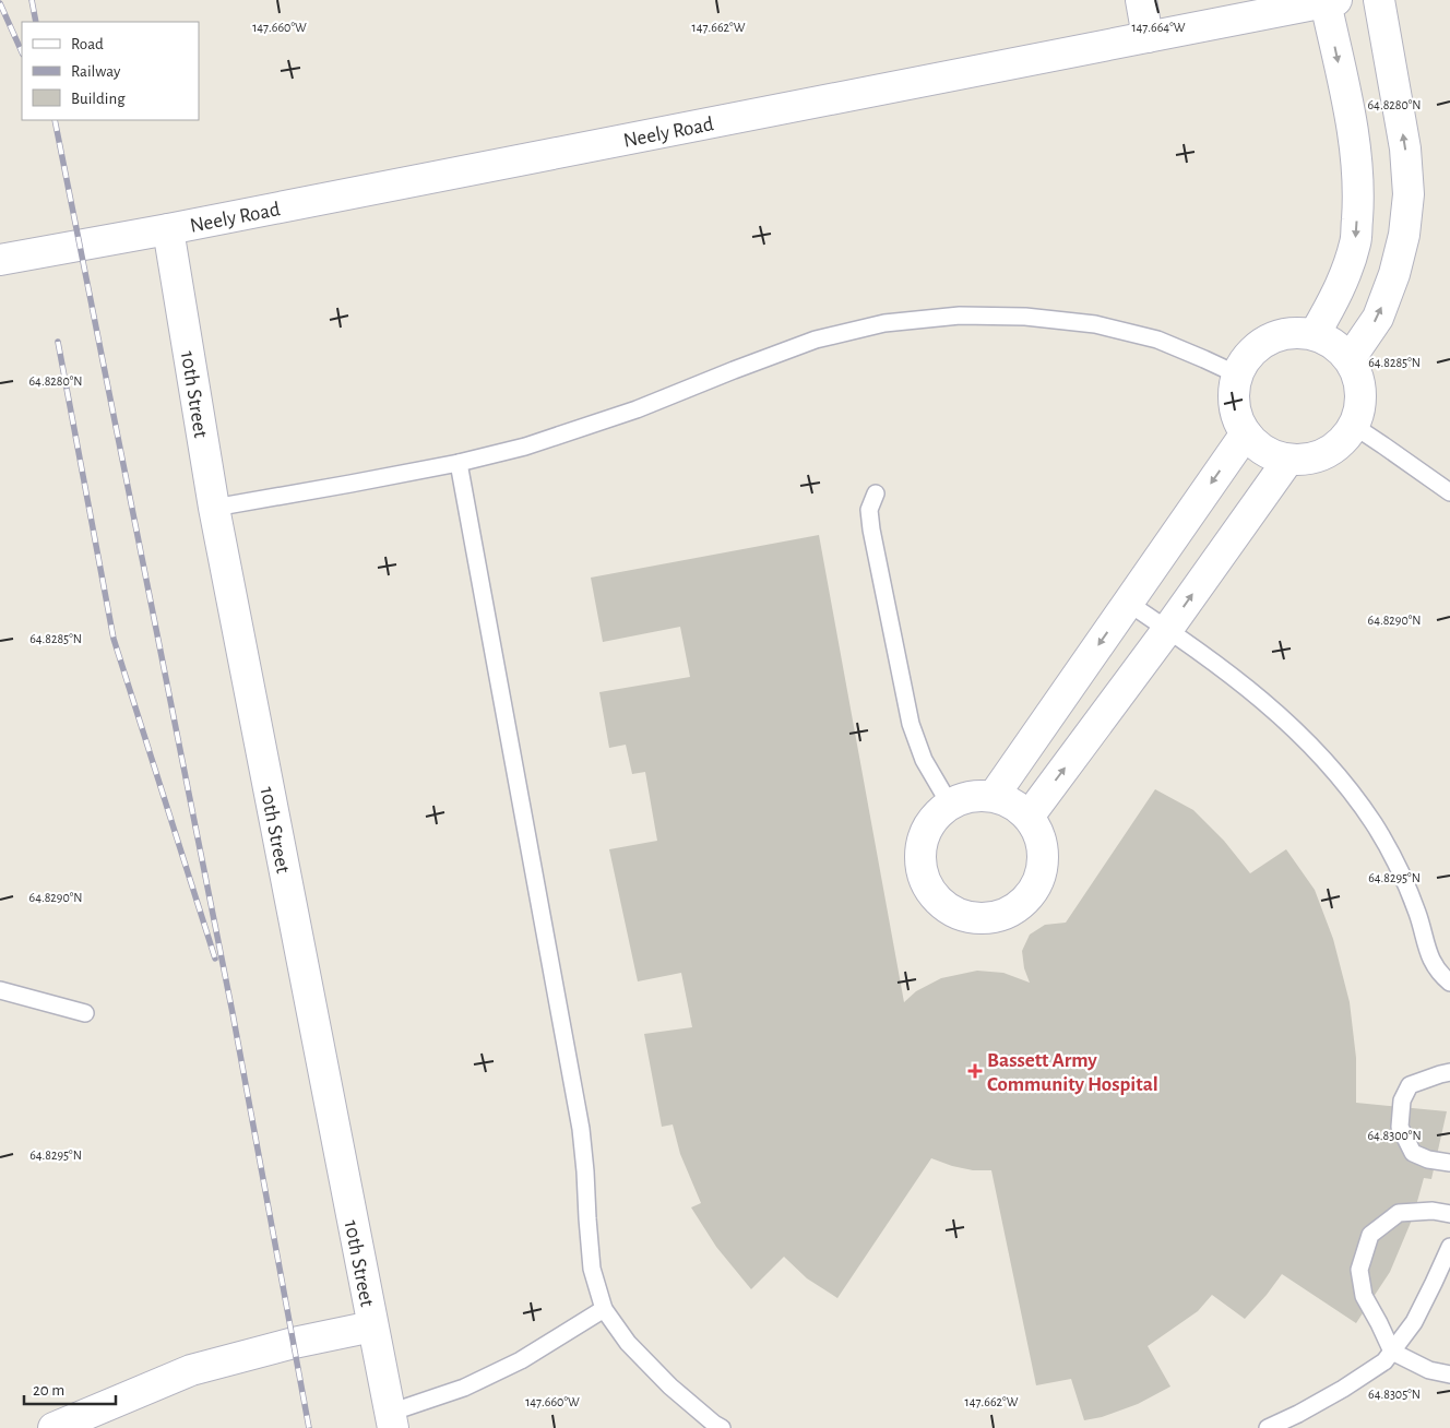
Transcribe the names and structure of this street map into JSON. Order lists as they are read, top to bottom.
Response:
{
  "streets": {
    "street": ["Neely Road", "10th Street"]
  },
  "crossings": [
    ["Neely Road", "10th Street"]
  ],
  "places": {
    "health": ["Bassett Army Community Hospital"]
  },
  "legend": ["Road", "Railway", "Building"],
  "scale_bar": "20 m",
  "coordinates": [
    "147.660°W",
    "147.662°W",
    "147.664°W",
    "64.8280°N",
    "64.8285°N",
    "64.8290°N",
    "64.8295°N",
    "64.8300°N",
    "64.8305°N"
  ]
}
